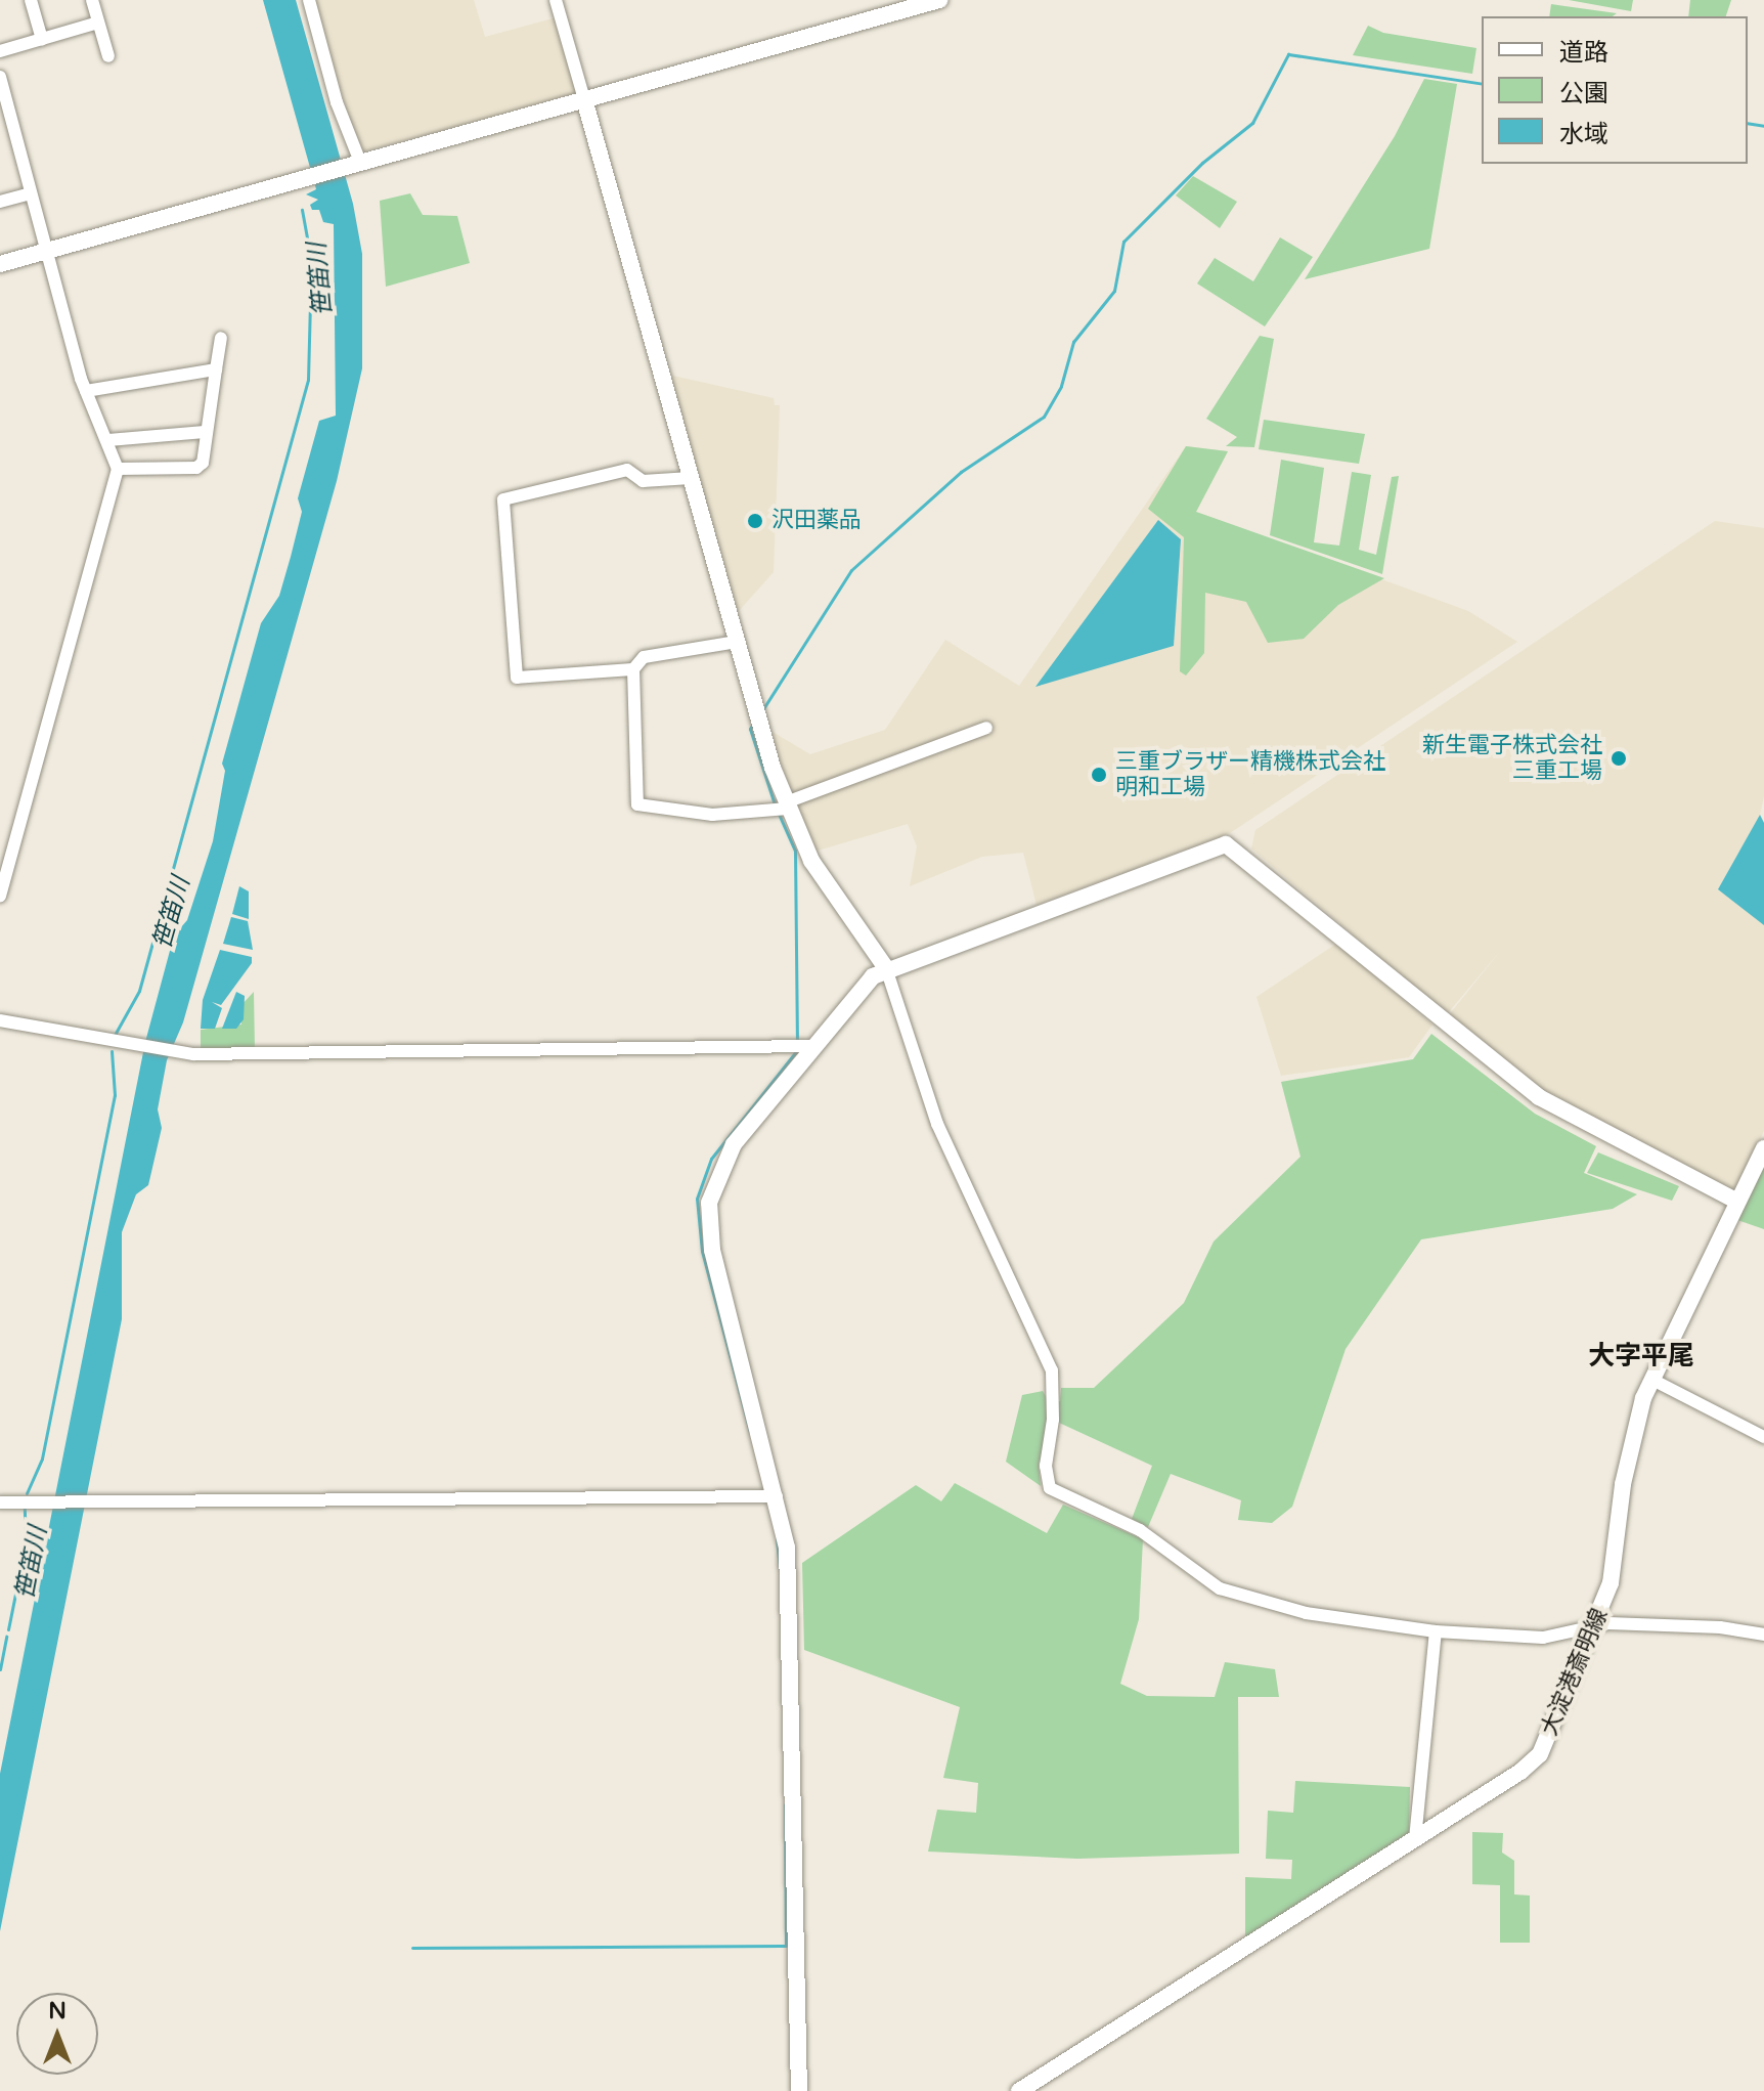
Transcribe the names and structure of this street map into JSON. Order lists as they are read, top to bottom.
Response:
{
  "streets": {
    "street": ["大淀港斎明線"]
  },
  "districts": ["大字平尾"],
  "water": ["笹笛川"],
  "places": ["沢田薬品", "新生電子株式会社 三重工場", "三重ブラザー精機株式会社 明和工場"],
  "legend": ["道路", "公園", "水域"],
  "north": "top"
}
